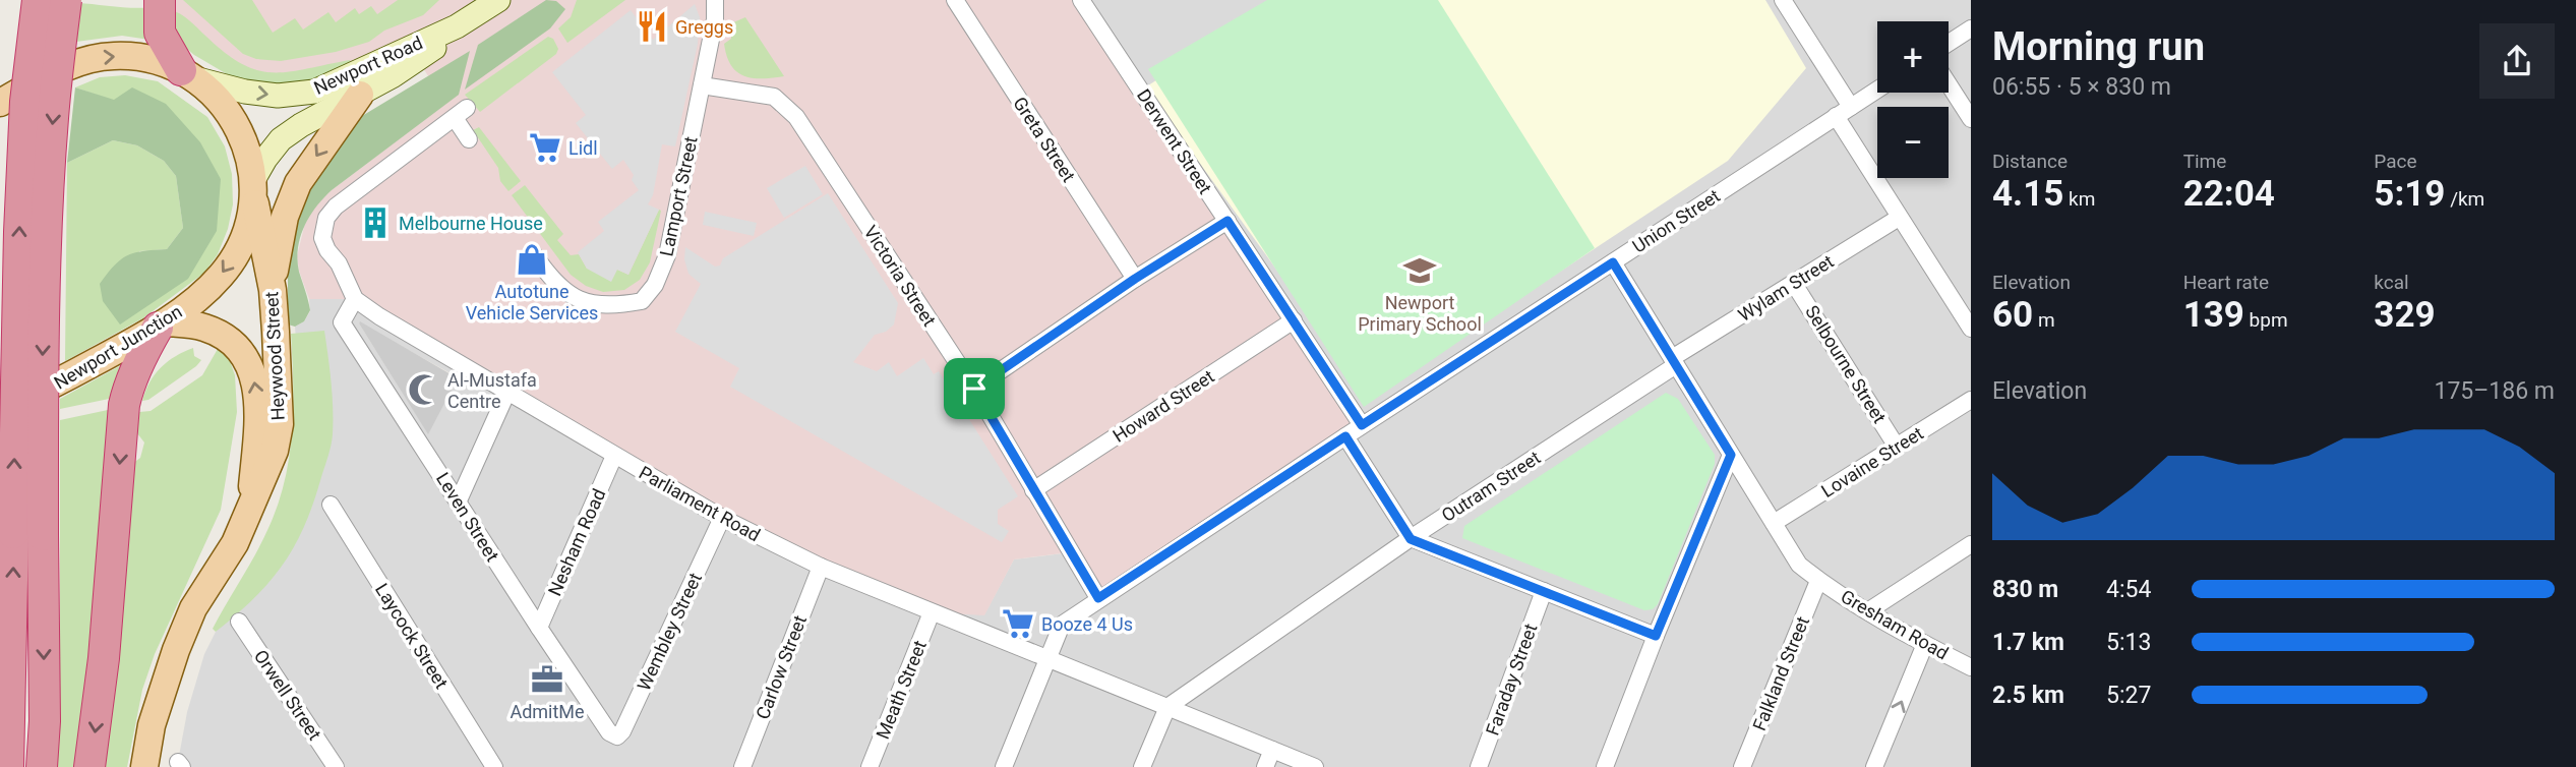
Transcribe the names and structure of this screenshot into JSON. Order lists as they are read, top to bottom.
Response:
{
  "streets": {
    "main road": ["Newport Road", "Newport Junction", "Heywood Street"],
    "street": [
      "Greta Street",
      "Derwent Street",
      "Lamport Street",
      "Union Street",
      "Victoria Street",
      "Wylam Street",
      "Selbourne Street",
      "Howard Street",
      "Lovaine Street",
      "Outram Street",
      "Parliament Road",
      "Leven Street",
      "Nesham Road",
      "Gresham Road",
      "Wembley Street",
      "Laycock Street",
      "Carlow Street",
      "Falkland Street",
      "Faraday Street",
      "Meath Street",
      "Orwell Street"
    ]
  },
  "crossings": [
    ["Newport Road", "Newport Junction"],
    ["Newport Road", "Heywood Street"],
    ["Derwent Street", "Union Street"],
    ["Derwent Street", "Howard Street"],
    ["Lamport Street", "Victoria Street"],
    ["Union Street", "Victoria Street"],
    ["Union Street", "Parliament Road"],
    ["Union Street", "Gresham Road"],
    ["Victoria Street", "Howard Street"],
    ["Wylam Street", "Selbourne Street"],
    ["Wylam Street", "Outram Street"],
    ["Wylam Street", "Gresham Road"],
    ["Newport Junction", "Heywood Street"],
    ["Selbourne Street", "Lovaine Street"],
    ["Lovaine Street", "Gresham Road"],
    ["Outram Street", "Parliament Road"],
    ["Outram Street", "Gresham Road"],
    ["Parliament Road", "Leven Street"],
    ["Parliament Road", "Nesham Road"],
    ["Parliament Road", "Wembley Street"],
    ["Parliament Road", "Carlow Street"],
    ["Parliament Road", "Meath Street"],
    ["Leven Street", "Nesham Road"],
    ["Leven Street", "Wembley Street"],
    ["Gresham Road", "Falkland Street"]
  ],
  "places": {
    "restaurant": ["Greggs"],
    "supermarket": ["Lidl", "Booze 4 Us"],
    "building": ["Melbourne House"],
    "shop": ["Autotune Vehicle Services"],
    "school or university": ["Newport Primary School"],
    "mosque": ["Al-Mustafa Centre"],
    "office": ["AdmitMe"]
  },
  "page": {
    "heading": ["Morning run", "06:55 · 5 × 830 m"],
    "map_buttons": ["+", "−"],
    "stats": [
      ["Distance", "4.15 km"],
      ["Time", "22:04"],
      ["Pace", "5:19 /km"],
      ["Elevation", "60 m"],
      ["Heart rate", "139 bpm"],
      ["kcal", "329"]
    ],
    "chart": ["Elevation", "175–186 m"],
    "list": [
      {
        "name": "830 m",
        "note": "4:54"
      },
      {
        "name": "1.7 km",
        "note": "5:13"
      },
      {
        "name": "2.5 km",
        "note": "5:27"
      }
    ]
  }
}
